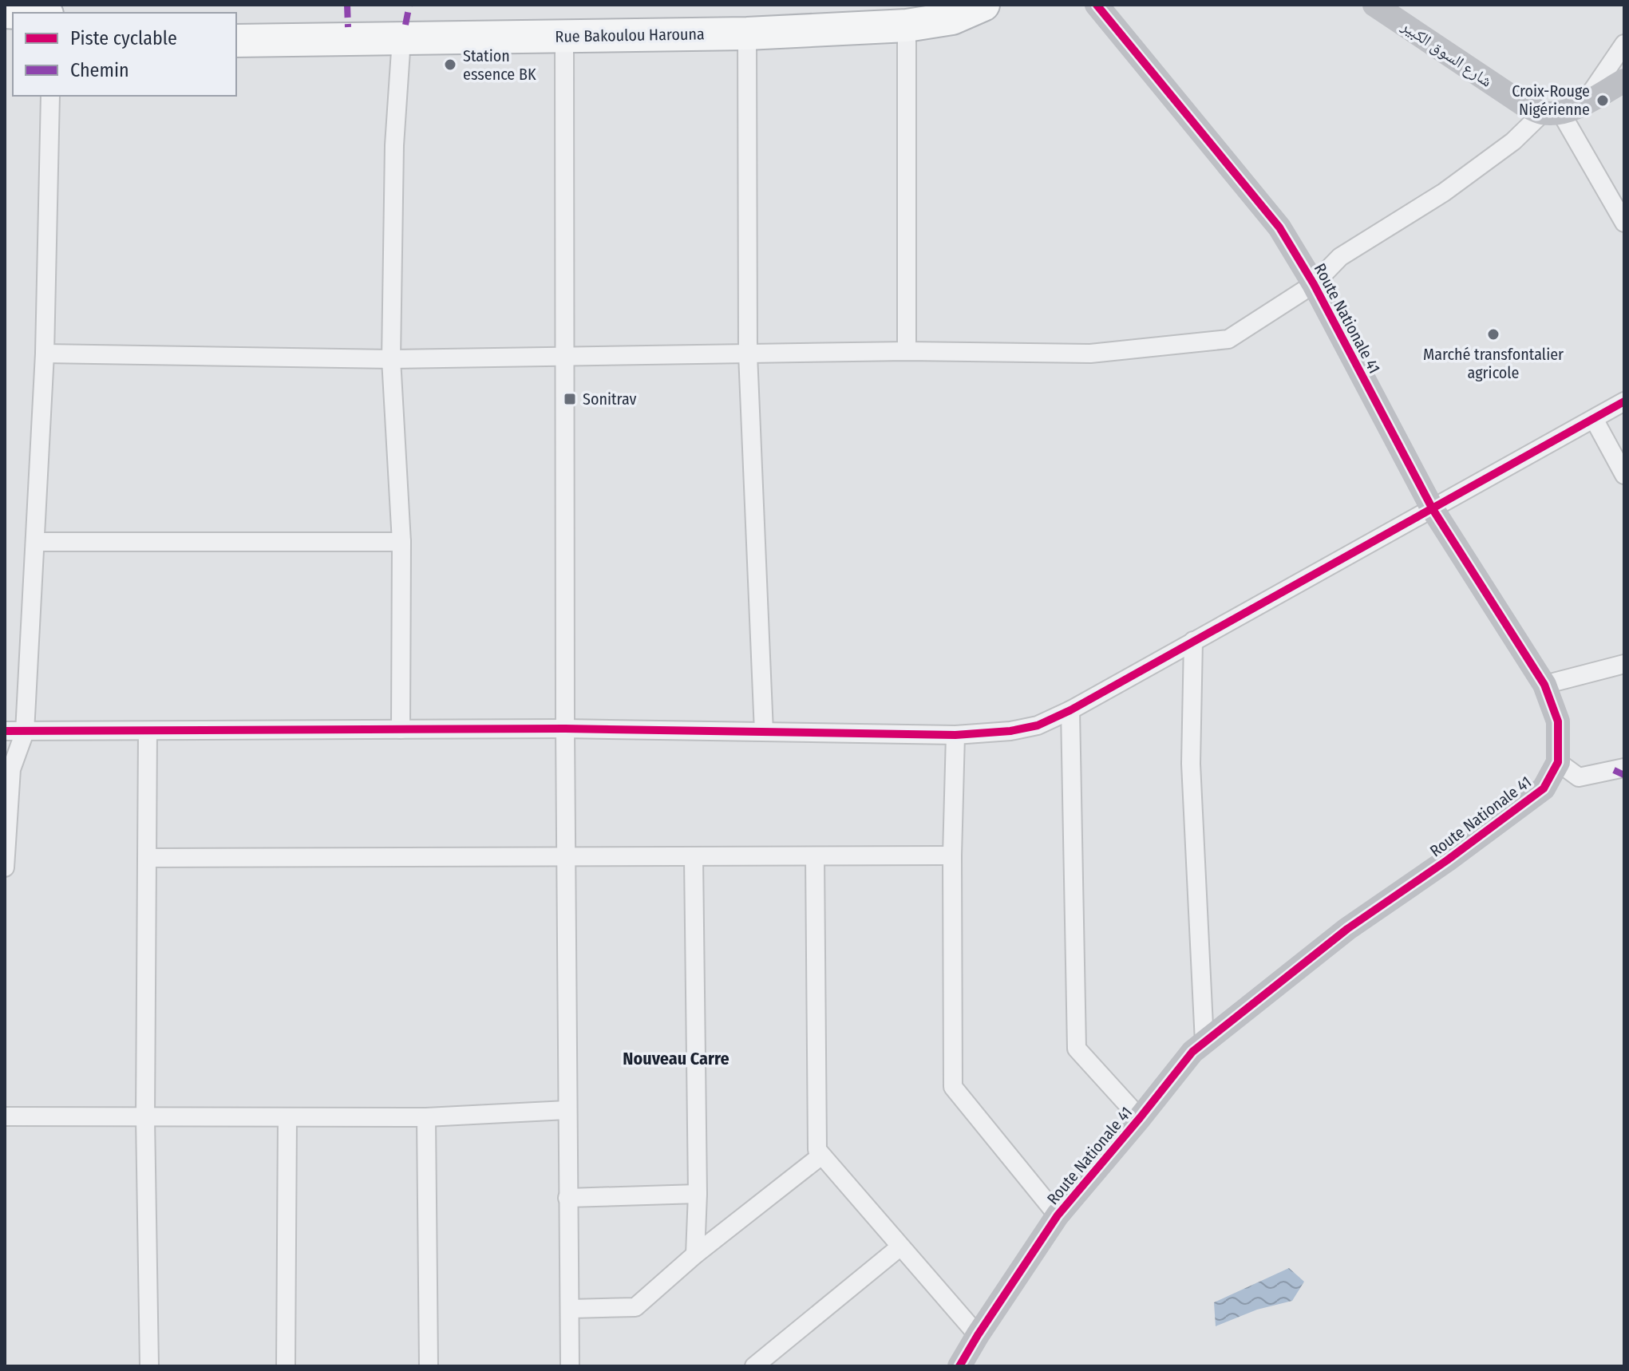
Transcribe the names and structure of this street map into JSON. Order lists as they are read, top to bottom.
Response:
{
  "streets": {
    "highway": ["Rue Bakoulou Harouna"],
    "street": ["شارع السوق الكبير", "Route Nationale 41"]
  },
  "districts": ["Nouveau Carre"],
  "places": {
    "other": ["Station essence BK", "Croix-Rouge Nigérienne", "Marché transfontalier agricole"],
    "transit": ["Sonitrav"]
  },
  "legend": ["Piste cyclable", "Chemin"]
}
